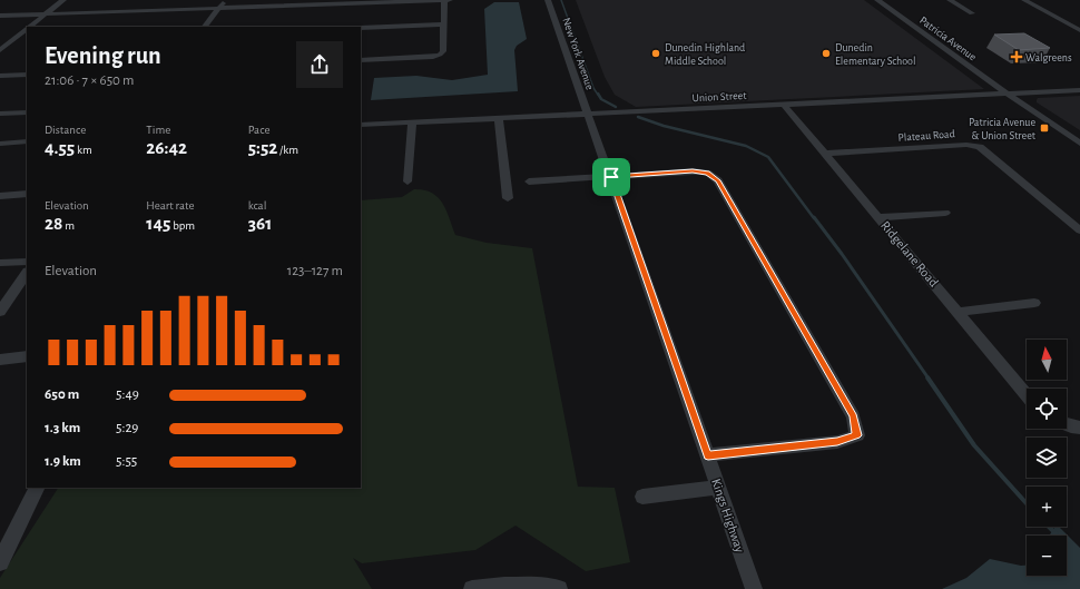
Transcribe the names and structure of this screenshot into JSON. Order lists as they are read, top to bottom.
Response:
{
  "streets": {
    "street": [
      "Patricia Avenue",
      "New York Avenue",
      "Union Street",
      "Plateau Road",
      "Ridgelane Road",
      "Kings Highway"
    ]
  },
  "crossings": [
    ["Patricia Avenue", "Union Street"],
    ["New York Avenue", "Union Street"],
    ["New York Avenue", "Kings Highway"],
    ["Union Street", "Ridgelane Road"],
    ["Union Street", "Kings Highway"],
    ["Plateau Road", "Ridgelane Road"]
  ],
  "places": {
    "other": ["Dunedin Highland Middle School", "Dunedin Elementary School"],
    "health": ["Walgreens"],
    "transit": ["Patricia Avenue & Union Street"]
  },
  "north": "top",
  "page": {
    "heading": ["Evening run", "21:06 · 7 × 650 m"],
    "stats": [
      ["Distance", "4.55 km"],
      ["Time", "26:42"],
      ["Pace", "5:52 /km"],
      ["Elevation", "28 m"],
      ["Heart rate", "145 bpm"],
      ["kcal", "361"]
    ],
    "chart": ["Elevation", "123–127 m"],
    "map_buttons": ["+", "−"],
    "list": [
      {
        "name": "650 m",
        "note": "5:49"
      },
      {
        "name": "1.3 km",
        "note": "5:29"
      },
      {
        "name": "1.9 km",
        "note": "5:55"
      }
    ]
  }
}
